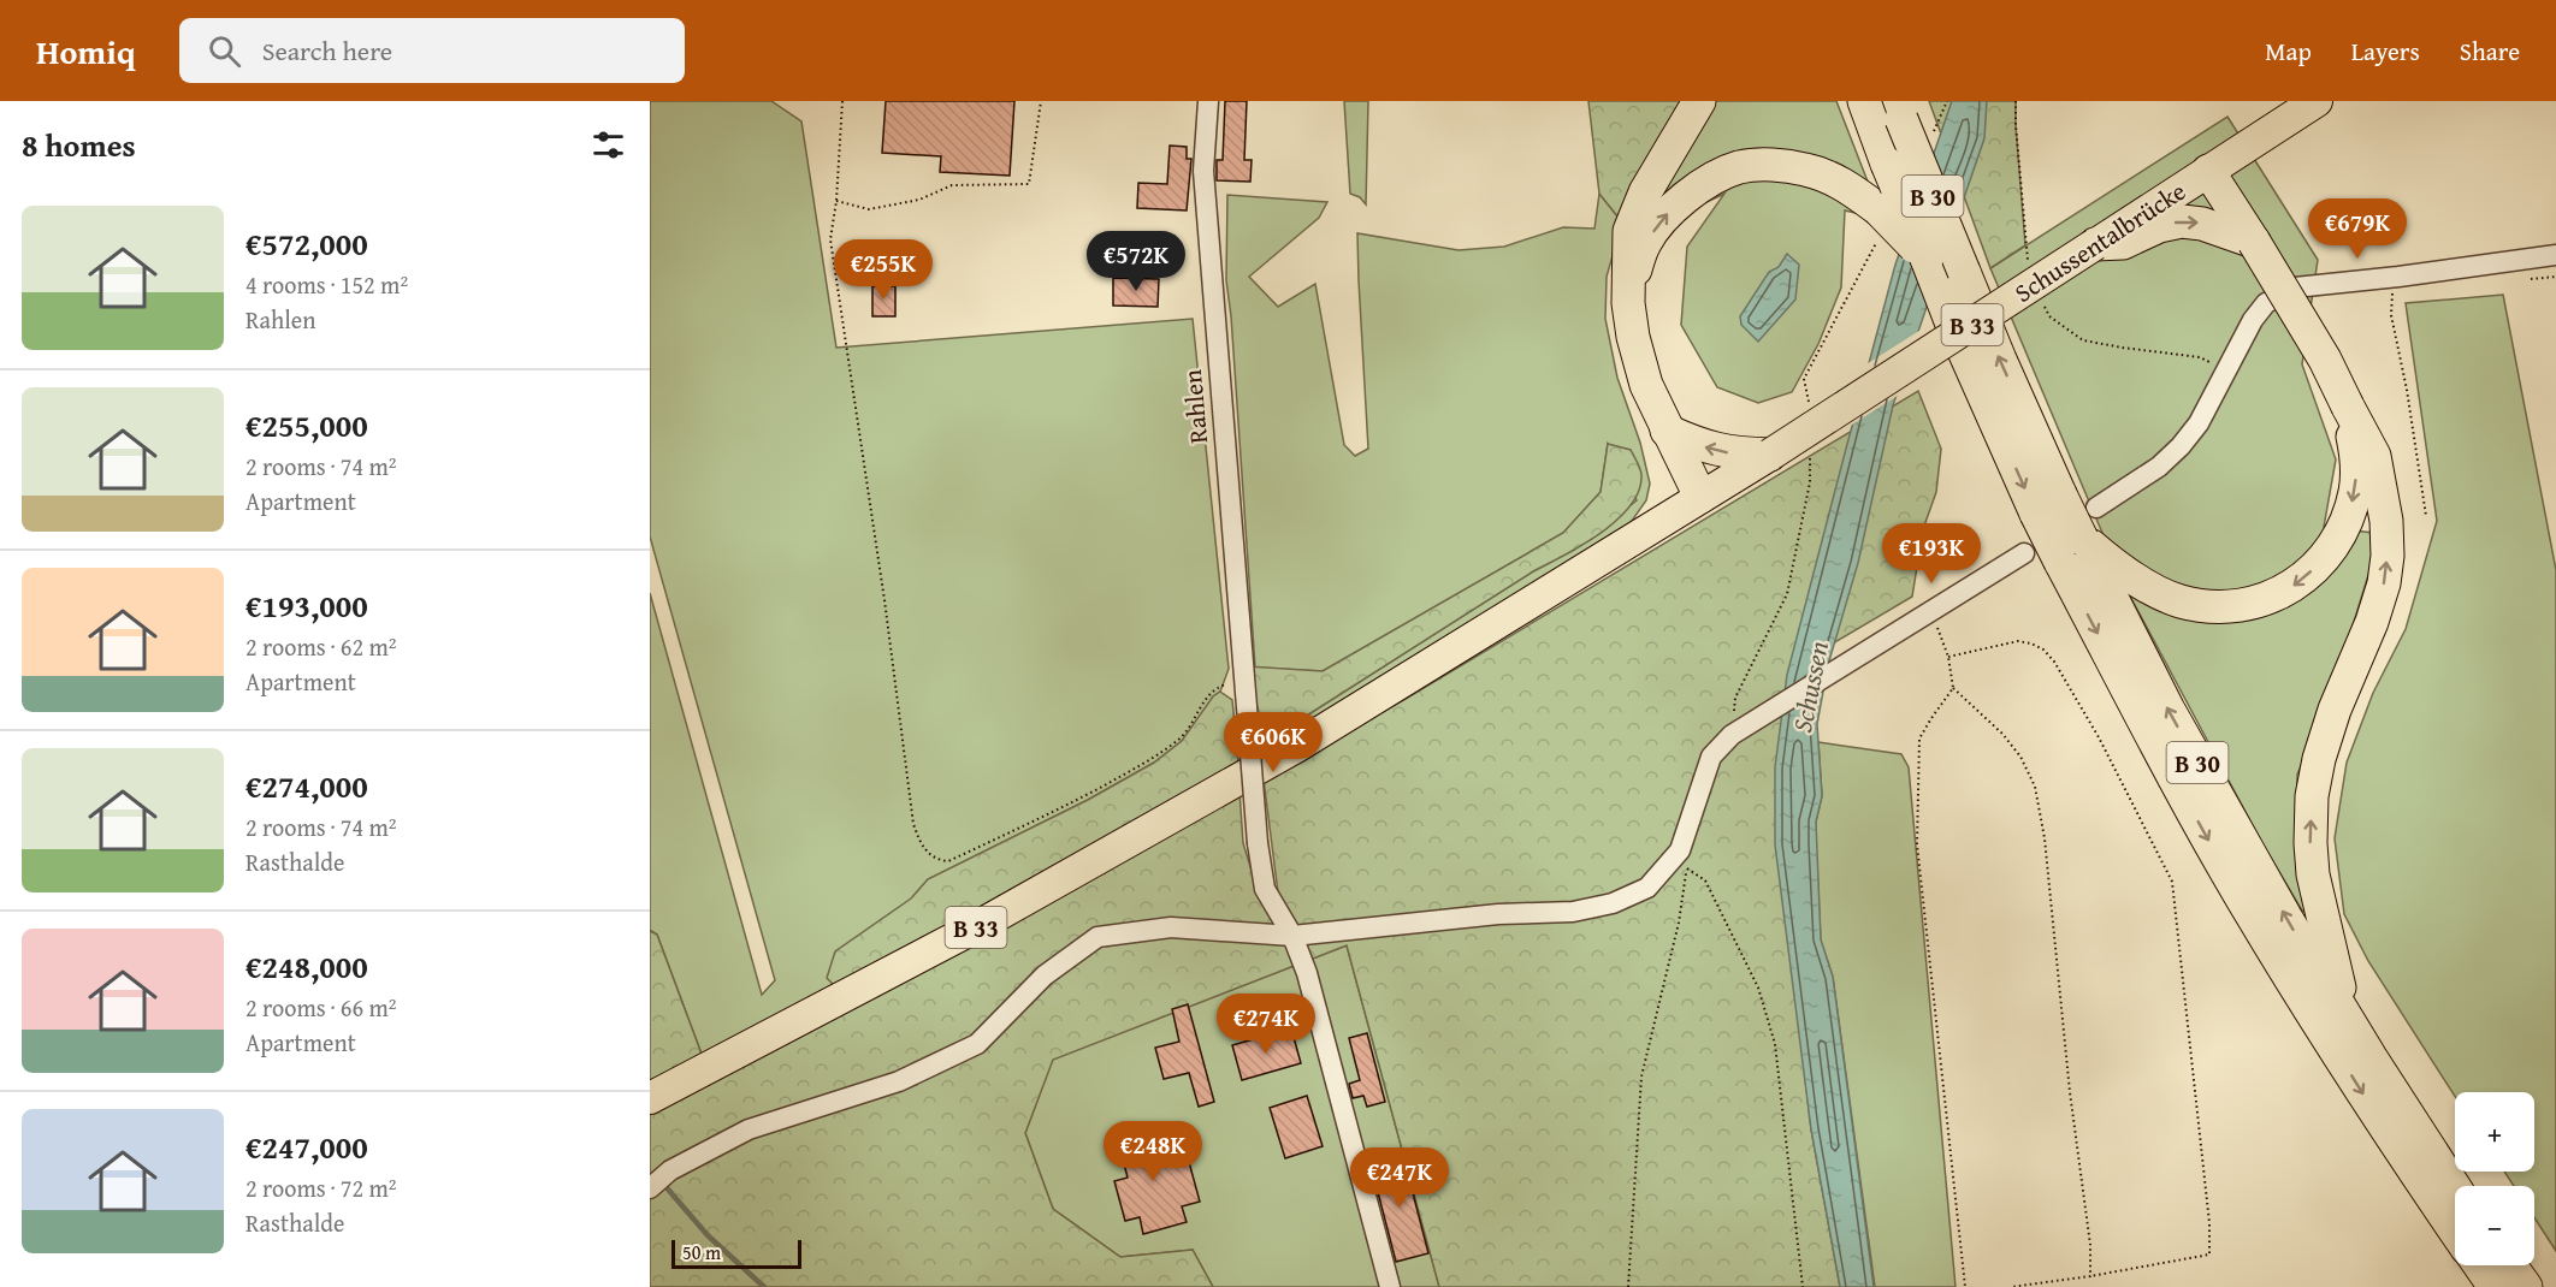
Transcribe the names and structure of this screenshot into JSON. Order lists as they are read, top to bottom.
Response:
{
  "streets": {
    "highway": ["B 30"],
    "main road": ["Schussentalbrücke", "B 33"],
    "street": ["Rahlen"]
  },
  "crossings": [
    ["Schussentalbrücke", "B 33"]
  ],
  "water": ["Schussen"],
  "scale_bar": "50 m",
  "page": {
    "header": "Homiq",
    "search": "Search here",
    "nav": ["Map", "Layers", "Share"],
    "heading": "8 homes",
    "list": [
      {
        "name": "€572,000",
        "note": "4 rooms · 152 m² · Rahlen"
      },
      {
        "name": "€255,000",
        "note": "2 rooms · 74 m² · Apartment"
      },
      {
        "name": "€193,000",
        "note": "2 rooms · 62 m² · Apartment"
      },
      {
        "name": "€274,000",
        "note": "2 rooms · 74 m² · Rasthalde"
      },
      {
        "name": "€248,000",
        "note": "2 rooms · 66 m² · Apartment"
      },
      {
        "name": "€247,000",
        "note": "2 rooms · 72 m² · Rasthalde"
      }
    ],
    "price": [
      "€679K",
      "€572K",
      "€255K",
      "€193K",
      "€606K",
      "€274K",
      "€248K",
      "€247K"
    ],
    "map_buttons": ["+", "−"],
    "scale": "50 m"
  }
}
